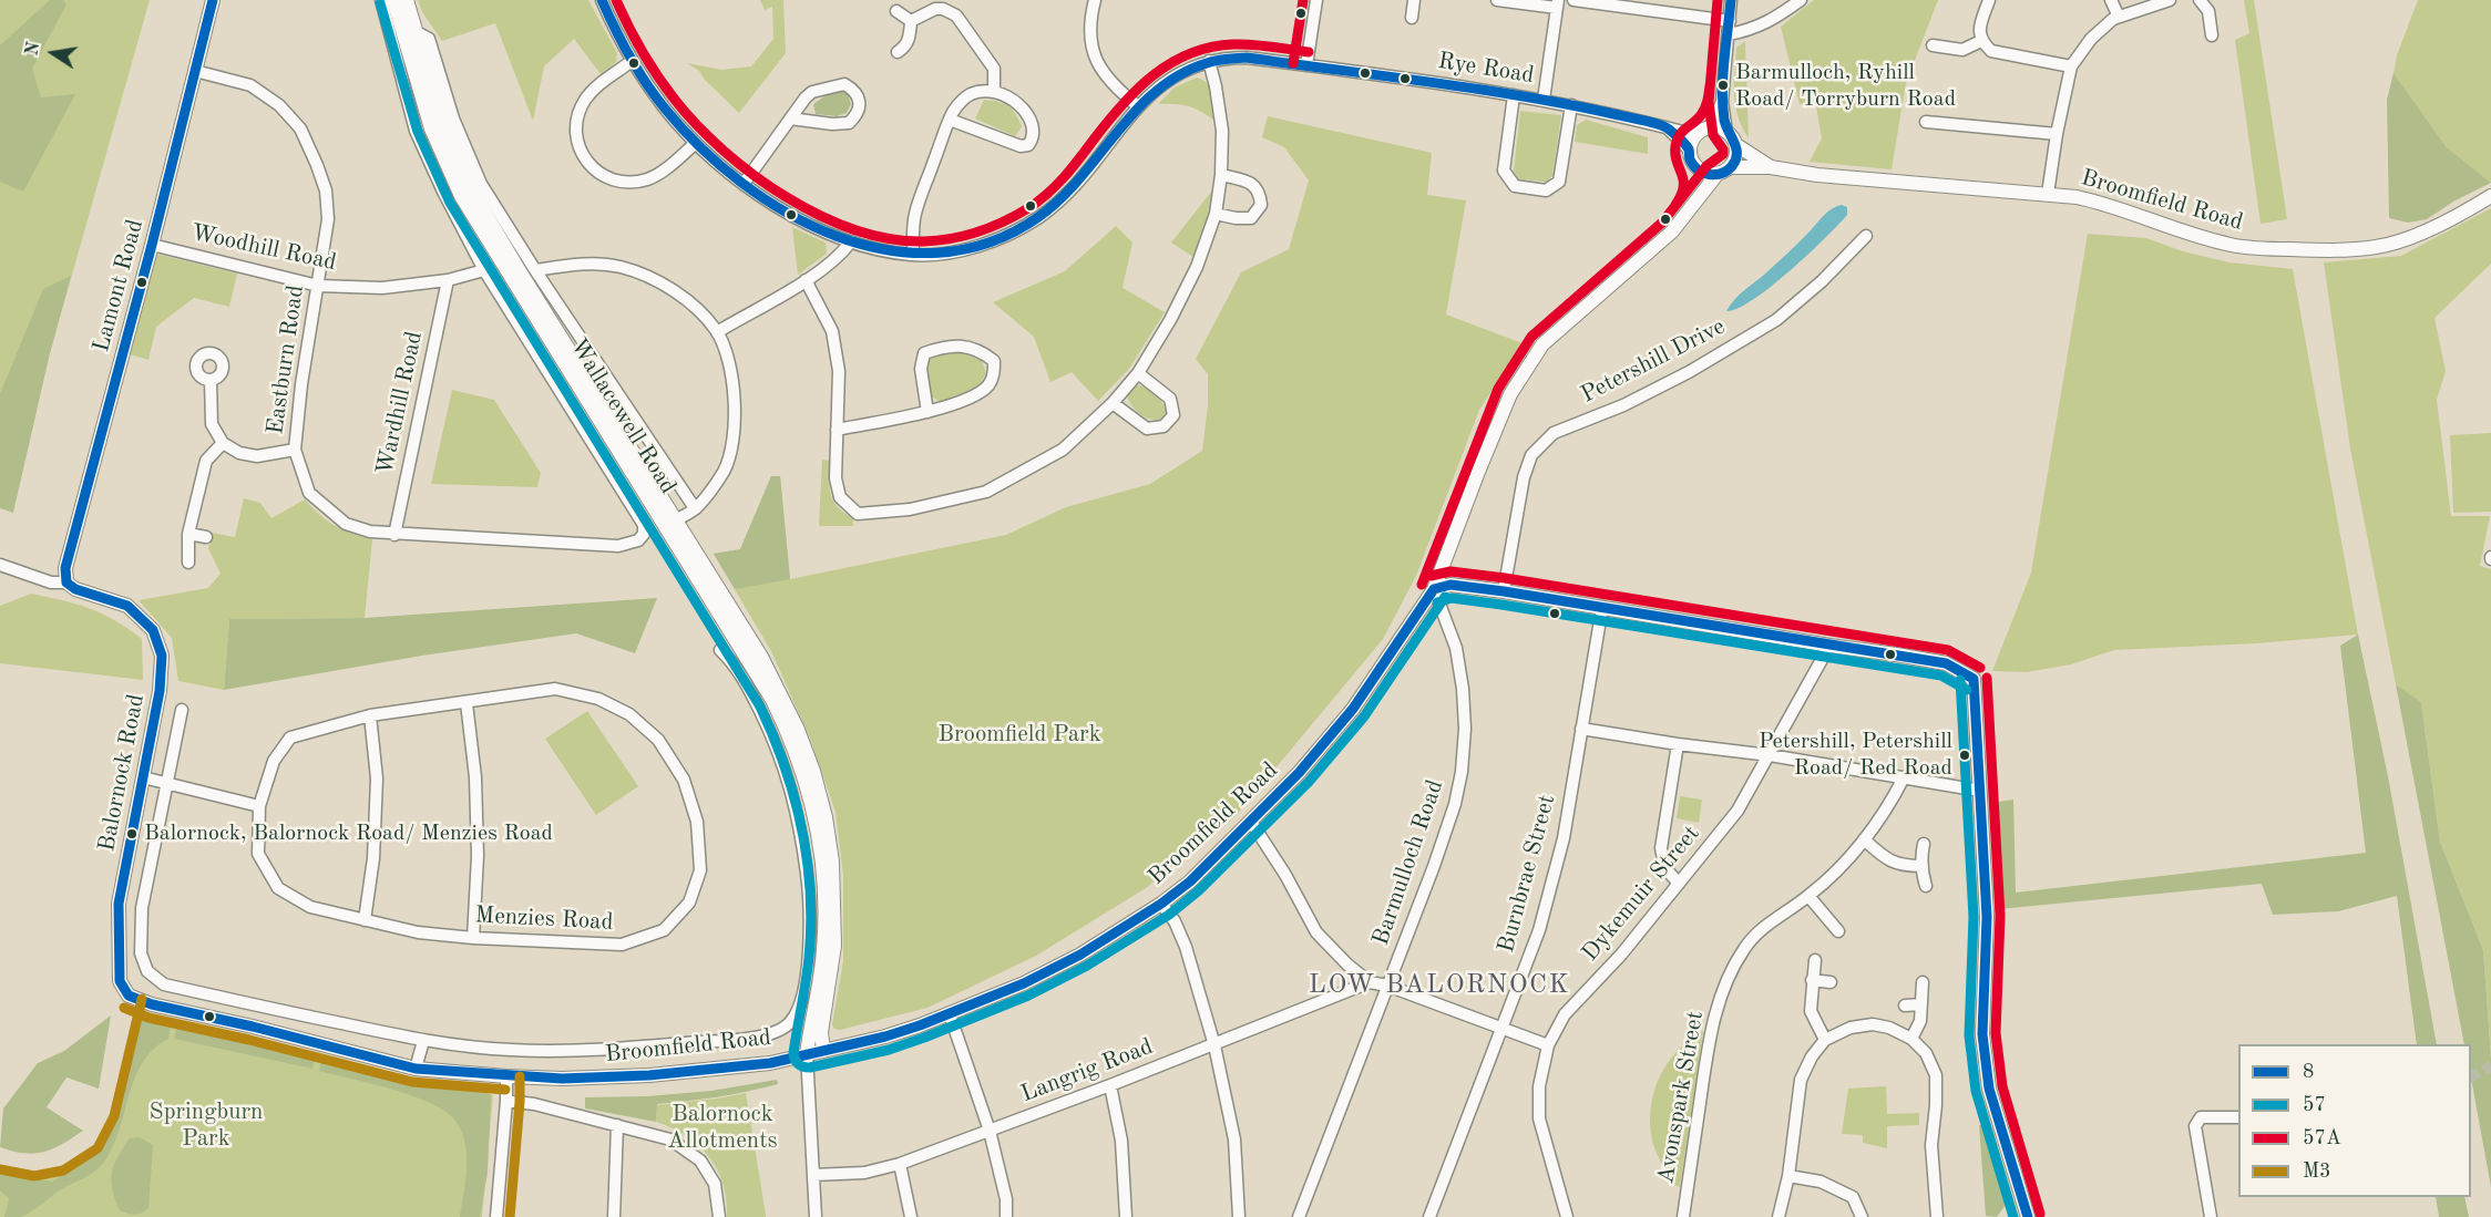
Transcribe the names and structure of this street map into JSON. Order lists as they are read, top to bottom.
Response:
{
  "streets": {
    "street": [
      "Rye Road",
      "Broomfield Road",
      "Woodhill Road",
      "Lamont Road",
      "Eastburn Road",
      "Petershill Drive",
      "Wardhill Road",
      "Wallacewell Road",
      "Balornock Road",
      "Barmulloch Road",
      "Burnbrae Street",
      "Dykemuir Street",
      "Menzies Road",
      "Langrig Road",
      "Avonspark Street"
    ]
  },
  "crossings": [
    ["Rye Road", "Broomfield Road"],
    ["Broomfield Road", "Wallacewell Road"],
    ["Broomfield Road", "Balornock Road"],
    ["Broomfield Road", "Barmulloch Road"],
    ["Woodhill Road", "Lamont Road"],
    ["Woodhill Road", "Eastburn Road"],
    ["Woodhill Road", "Wardhill Road"],
    ["Woodhill Road", "Wallacewell Road"],
    ["Lamont Road", "Eastburn Road"],
    ["Lamont Road", "Balornock Road"],
    ["Eastburn Road", "Wardhill Road"],
    ["Eastburn Road", "Wallacewell Road"]
  ],
  "districts": ["LOW BALORNOCK"],
  "parks": ["Broomfield Park", "Springburn Park", "Balornock Allotments"],
  "places": ["Barmulloch, Ryhill Road/ Torryburn Road", "Petershill, Petershill Road/ Red Road", "Balornock, Balornock Road/ Menzies Road"],
  "lines": [
    "transit line 8",
    "transit line 57A",
    "transit line 57",
    "transit line M3"
  ],
  "legend": [
    "8",
    "57",
    "57A",
    "M3"
  ],
  "north": "left"
}
